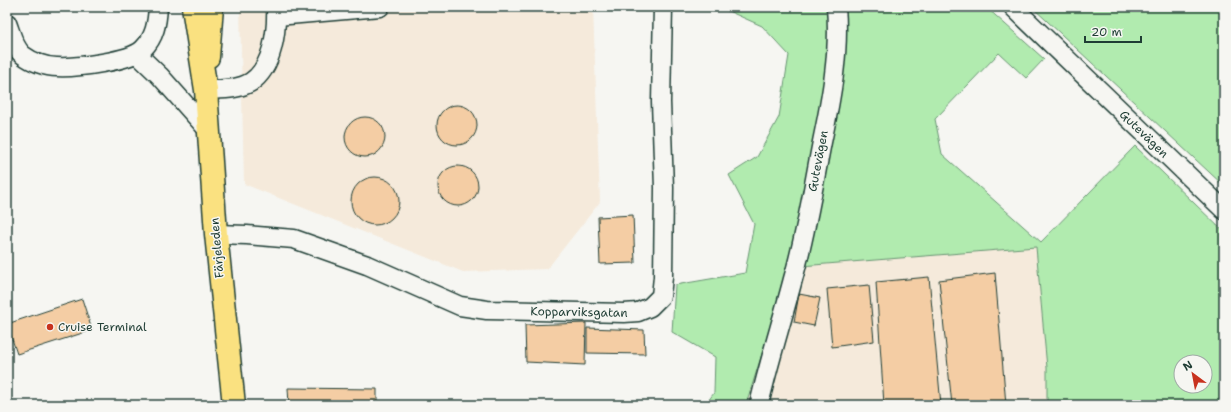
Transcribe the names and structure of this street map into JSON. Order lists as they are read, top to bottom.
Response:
{
  "streets": {
    "main road": ["Färjeleden"],
    "street": ["Gutevägen", "Kopparviksgatan"]
  },
  "crossings": [
    ["Färjeleden", "Kopparviksgatan"]
  ],
  "places": ["Cruise Terminal"],
  "scale_bar": "20 m",
  "north": "top left"
}
